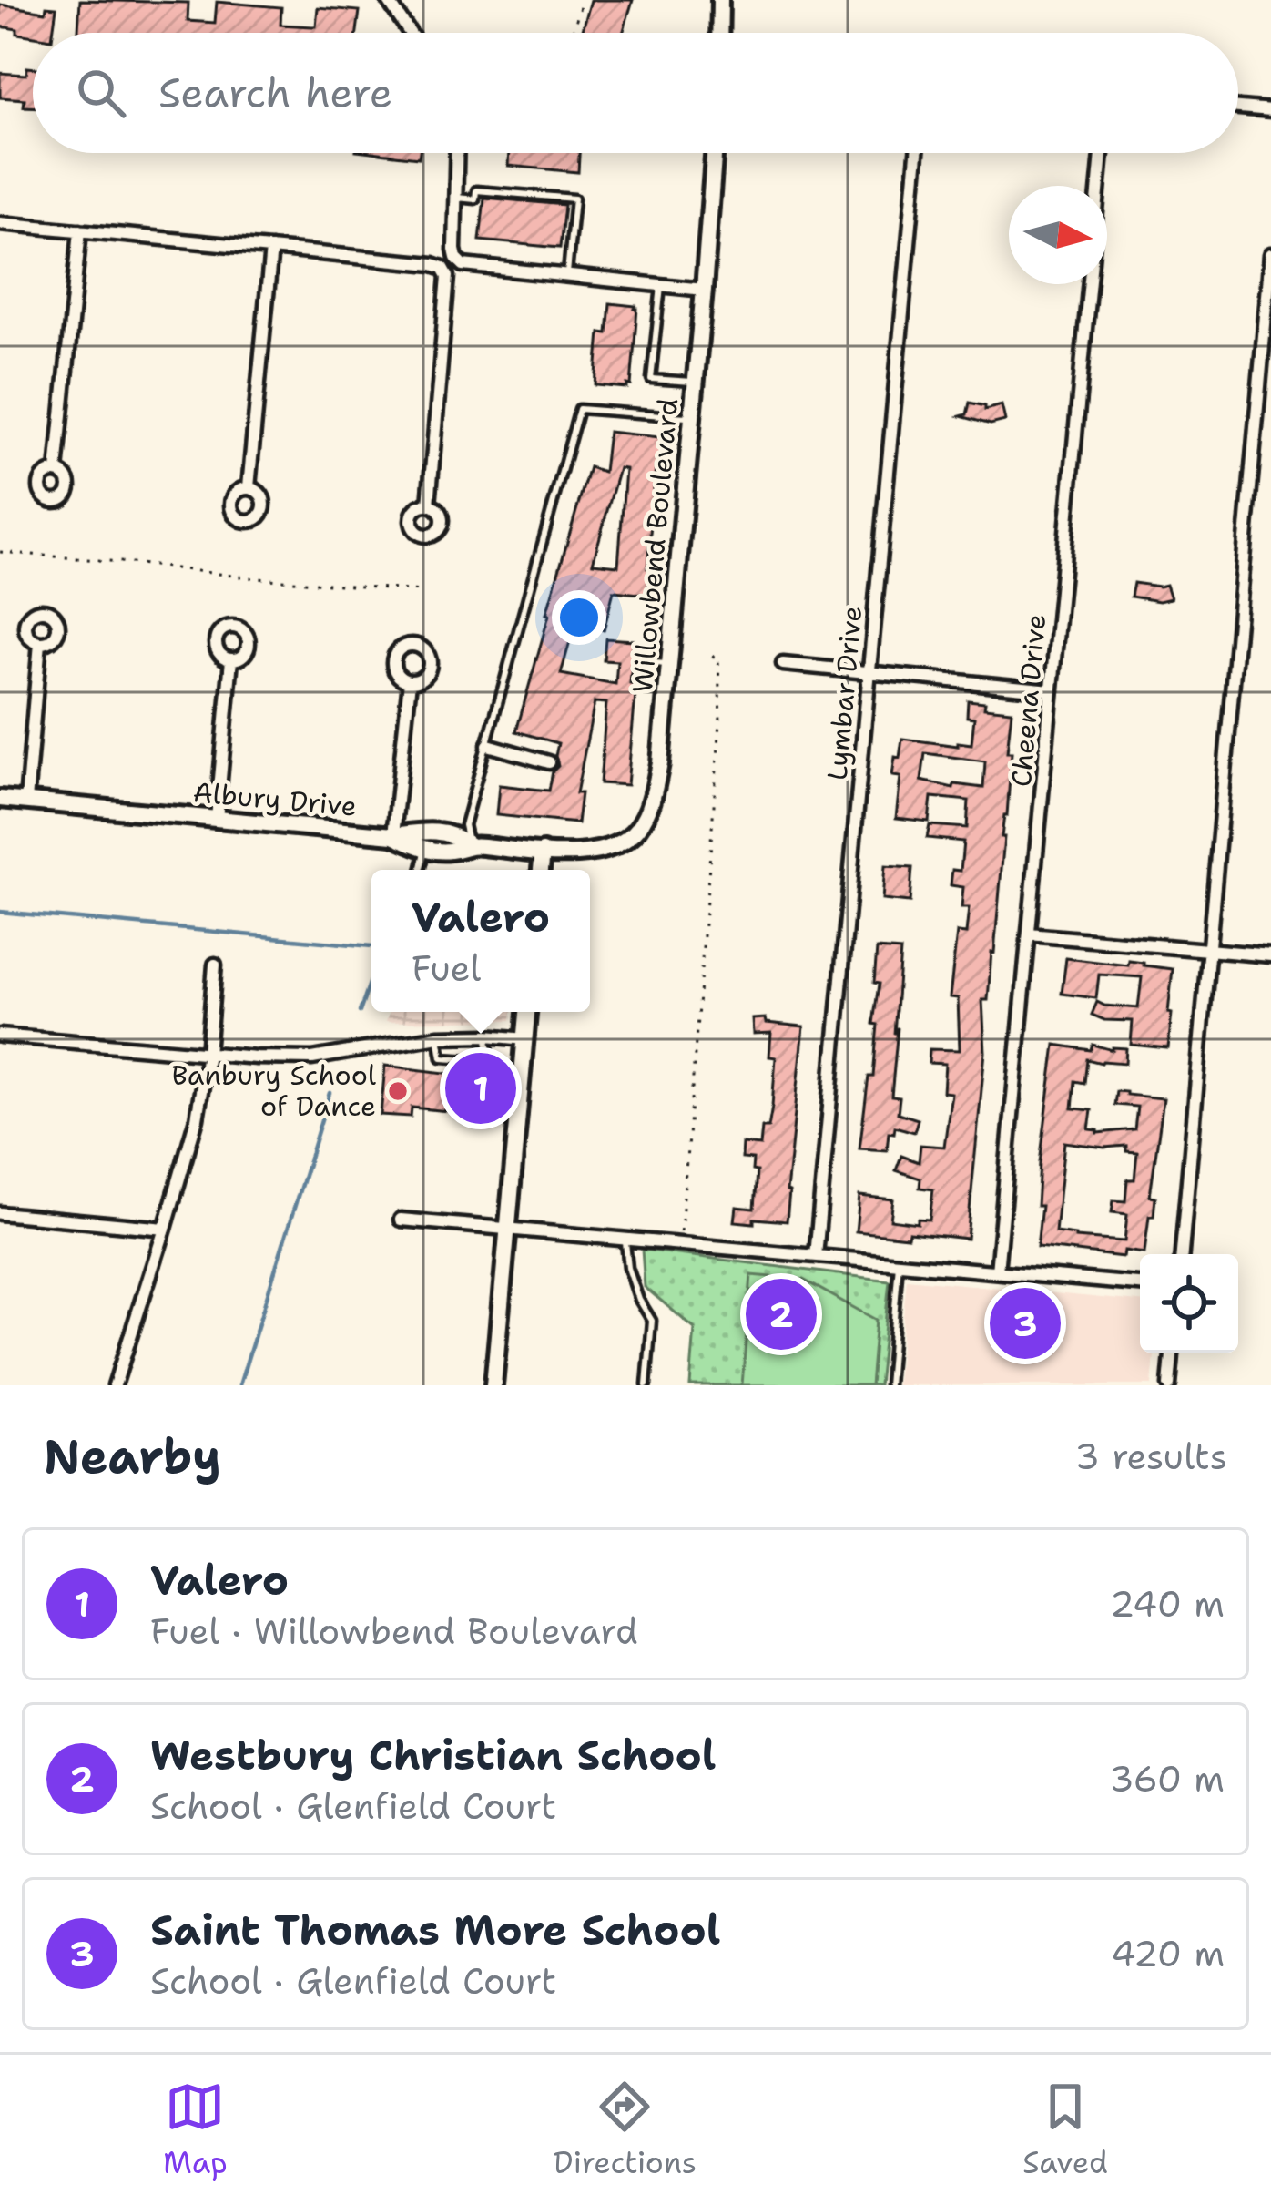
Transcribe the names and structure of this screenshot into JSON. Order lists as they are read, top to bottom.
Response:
{
  "streets": {
    "street": [
      "Willowbend Boulevard",
      "Lymbar Drive",
      "Cheena Drive",
      "Albury Drive"
    ]
  },
  "places": ["Banbury School of Dance"],
  "north": "right",
  "page": {
    "search": "Search here",
    "popup": ["Valero", "Fuel"],
    "pins": ["1", "2", "3"],
    "heading": ["Nearby", "3 results"],
    "list": [
      {
        "mark": "1",
        "name": "Valero",
        "note": "Fuel · Willowbend Boulevard",
        "value": "240 m"
      },
      {
        "mark": "2",
        "name": "Westbury Christian School",
        "note": "School · Glenfield Court",
        "value": "360 m"
      },
      {
        "mark": "3",
        "name": "Saint Thomas More School",
        "note": "School · Glenfield Court",
        "value": "420 m"
      }
    ],
    "nav": ["Map", "Directions", "Saved"]
  }
}
